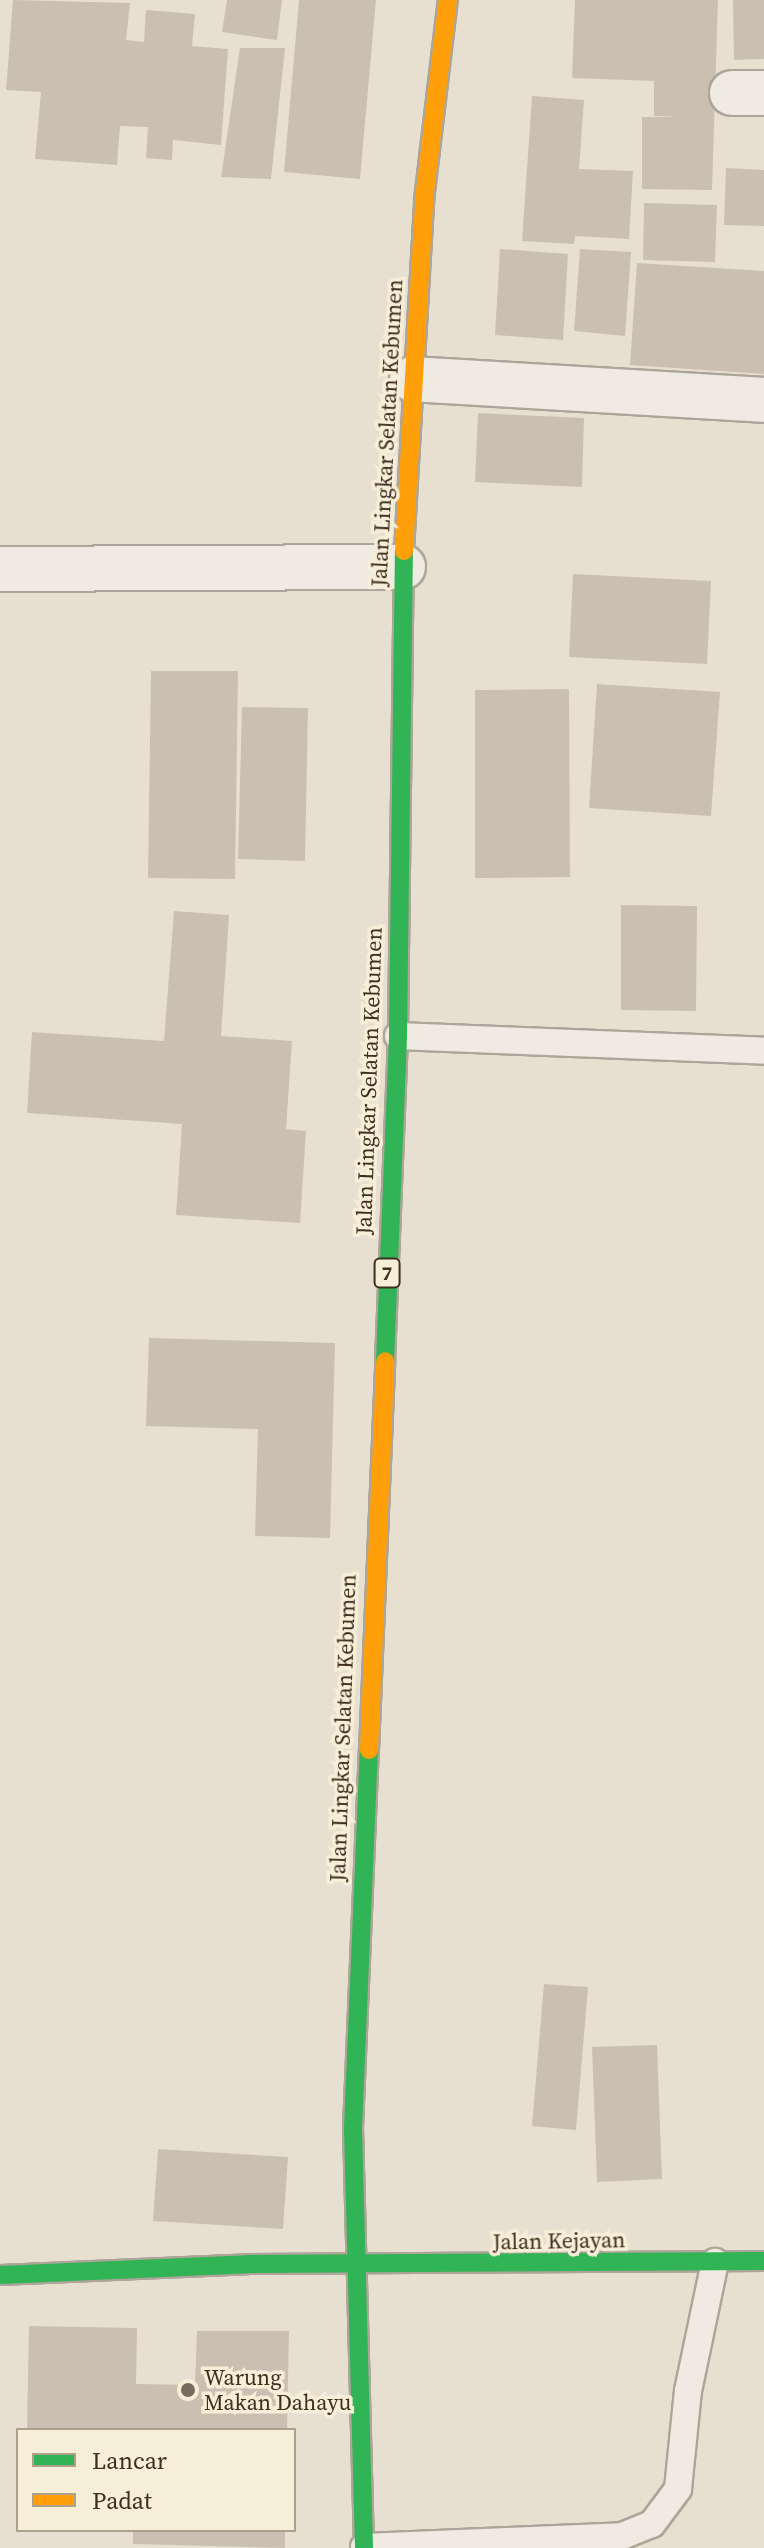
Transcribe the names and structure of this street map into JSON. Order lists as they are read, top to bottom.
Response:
{
  "streets": {
    "main road": ["Jalan Lingkar Selatan Kebumen", "7", "Jalan Kejayan"]
  },
  "crossings": [
    ["Jalan Lingkar Selatan Kebumen", "Jalan Kejayan"]
  ],
  "places": ["Warung Makan Dahayu"],
  "legend": ["Lancar", "Padat"]
}
